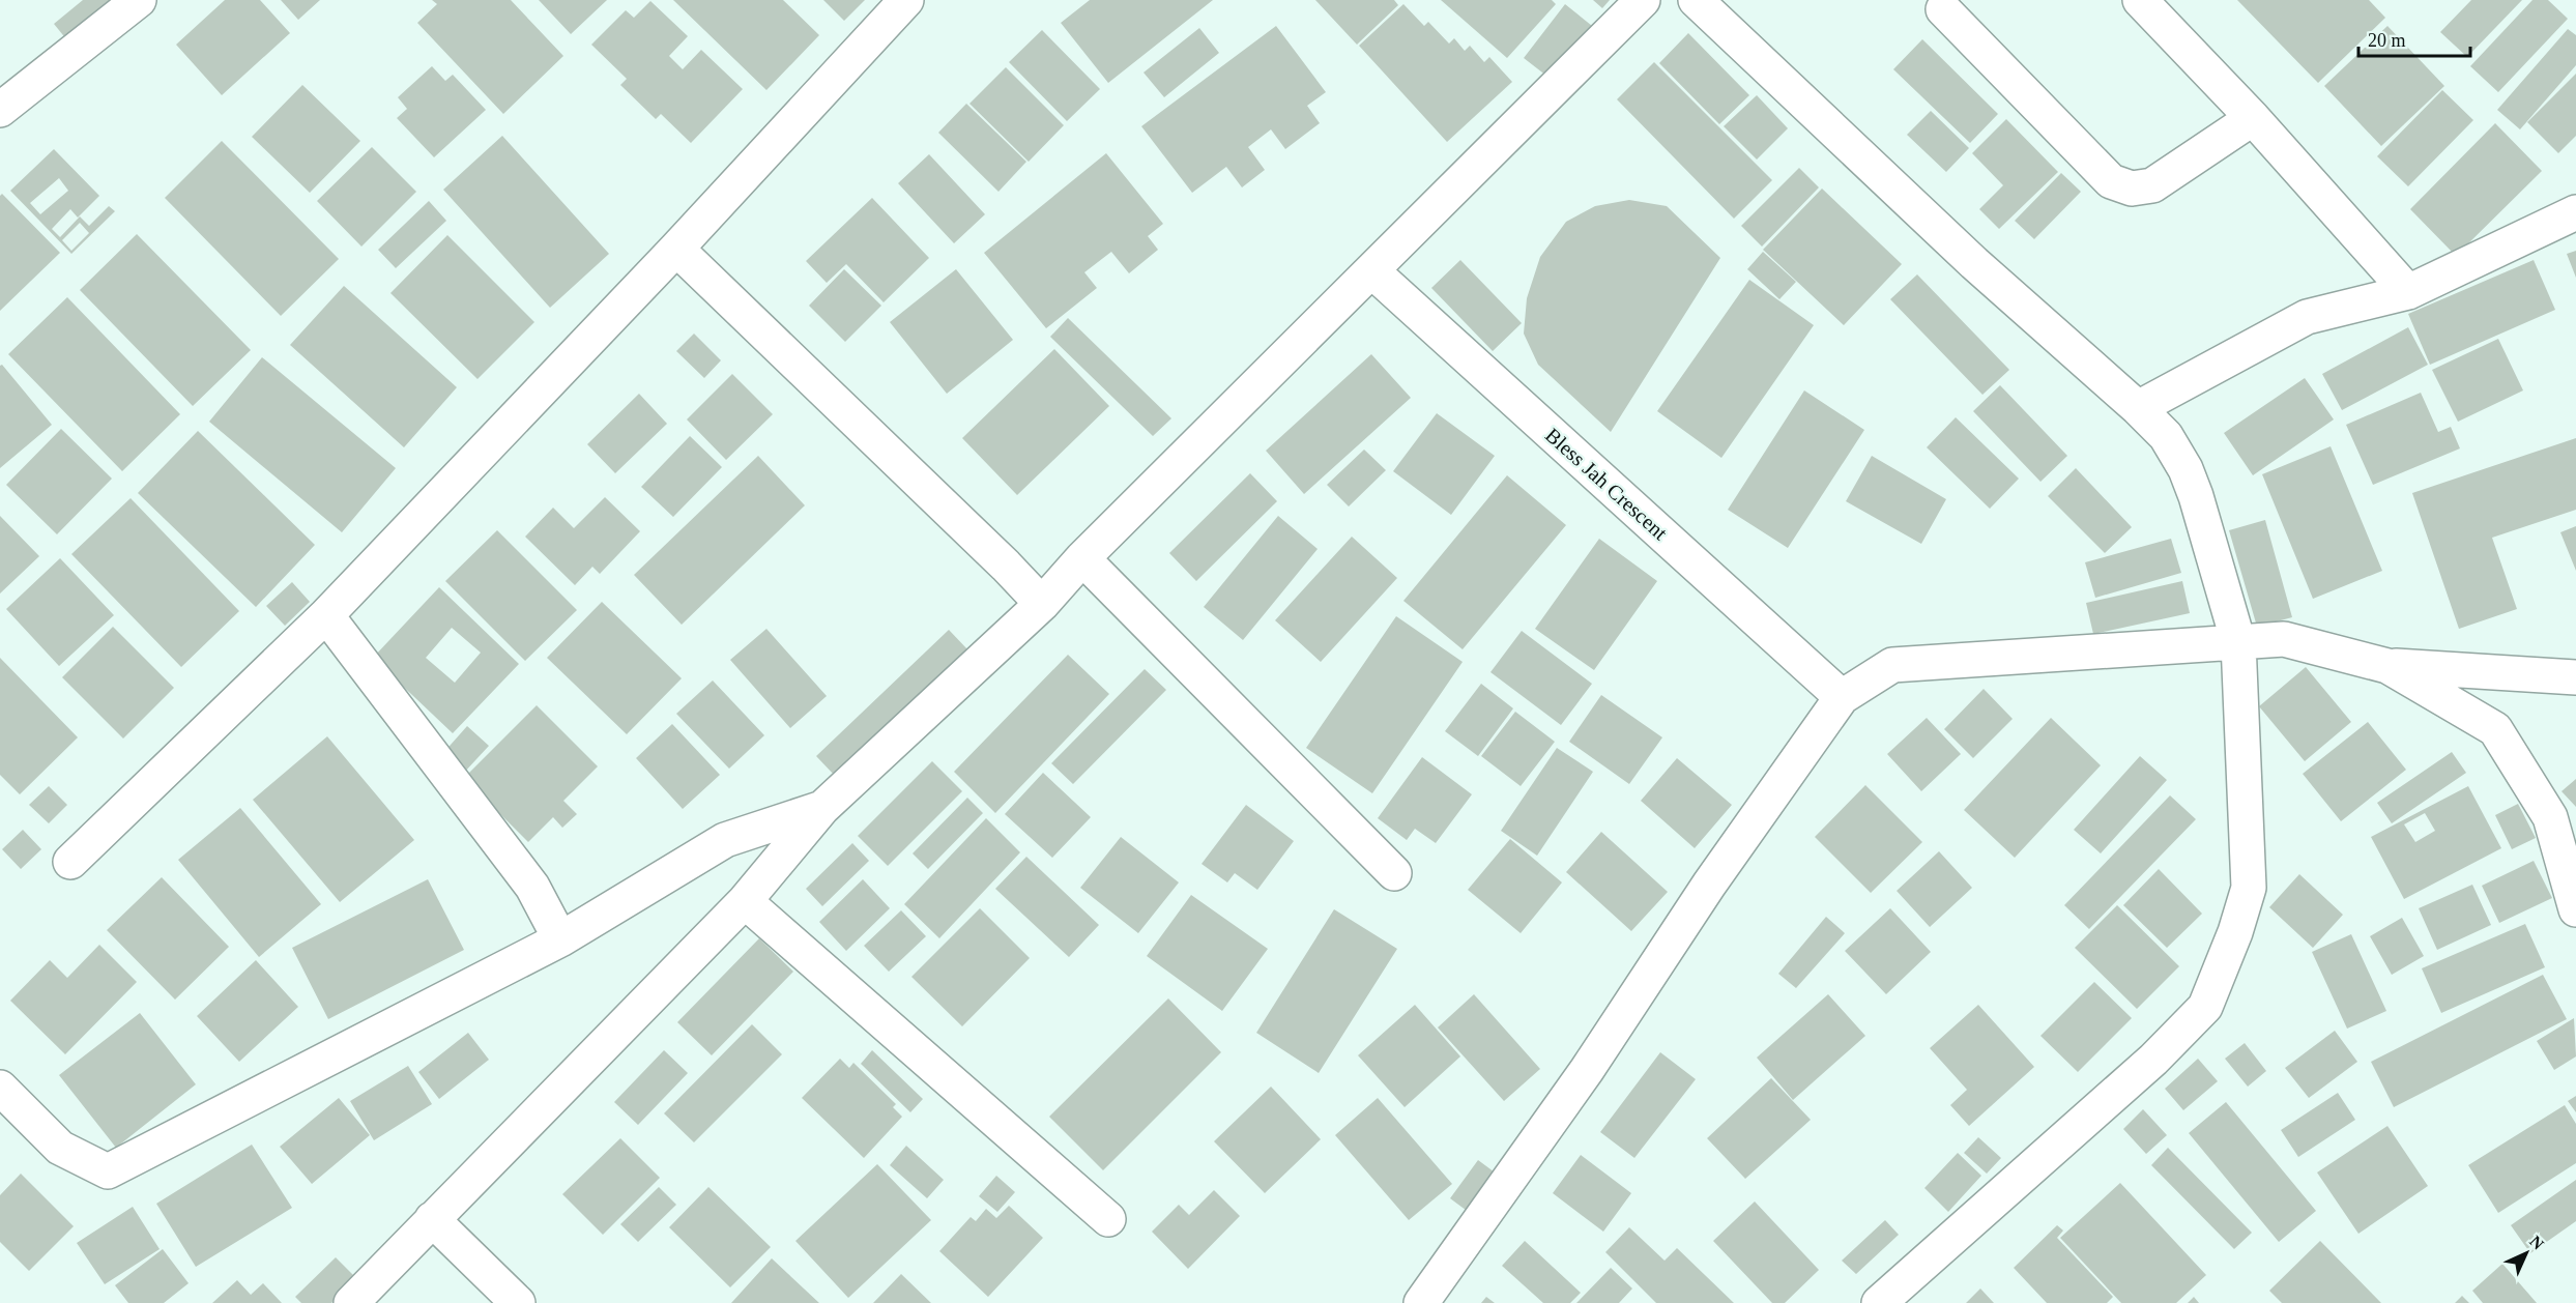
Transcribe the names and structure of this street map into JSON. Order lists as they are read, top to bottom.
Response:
{
  "streets": {
    "street": ["Bless Jah Crescent"]
  },
  "scale_bar": "20 m",
  "north": "top right"
}
